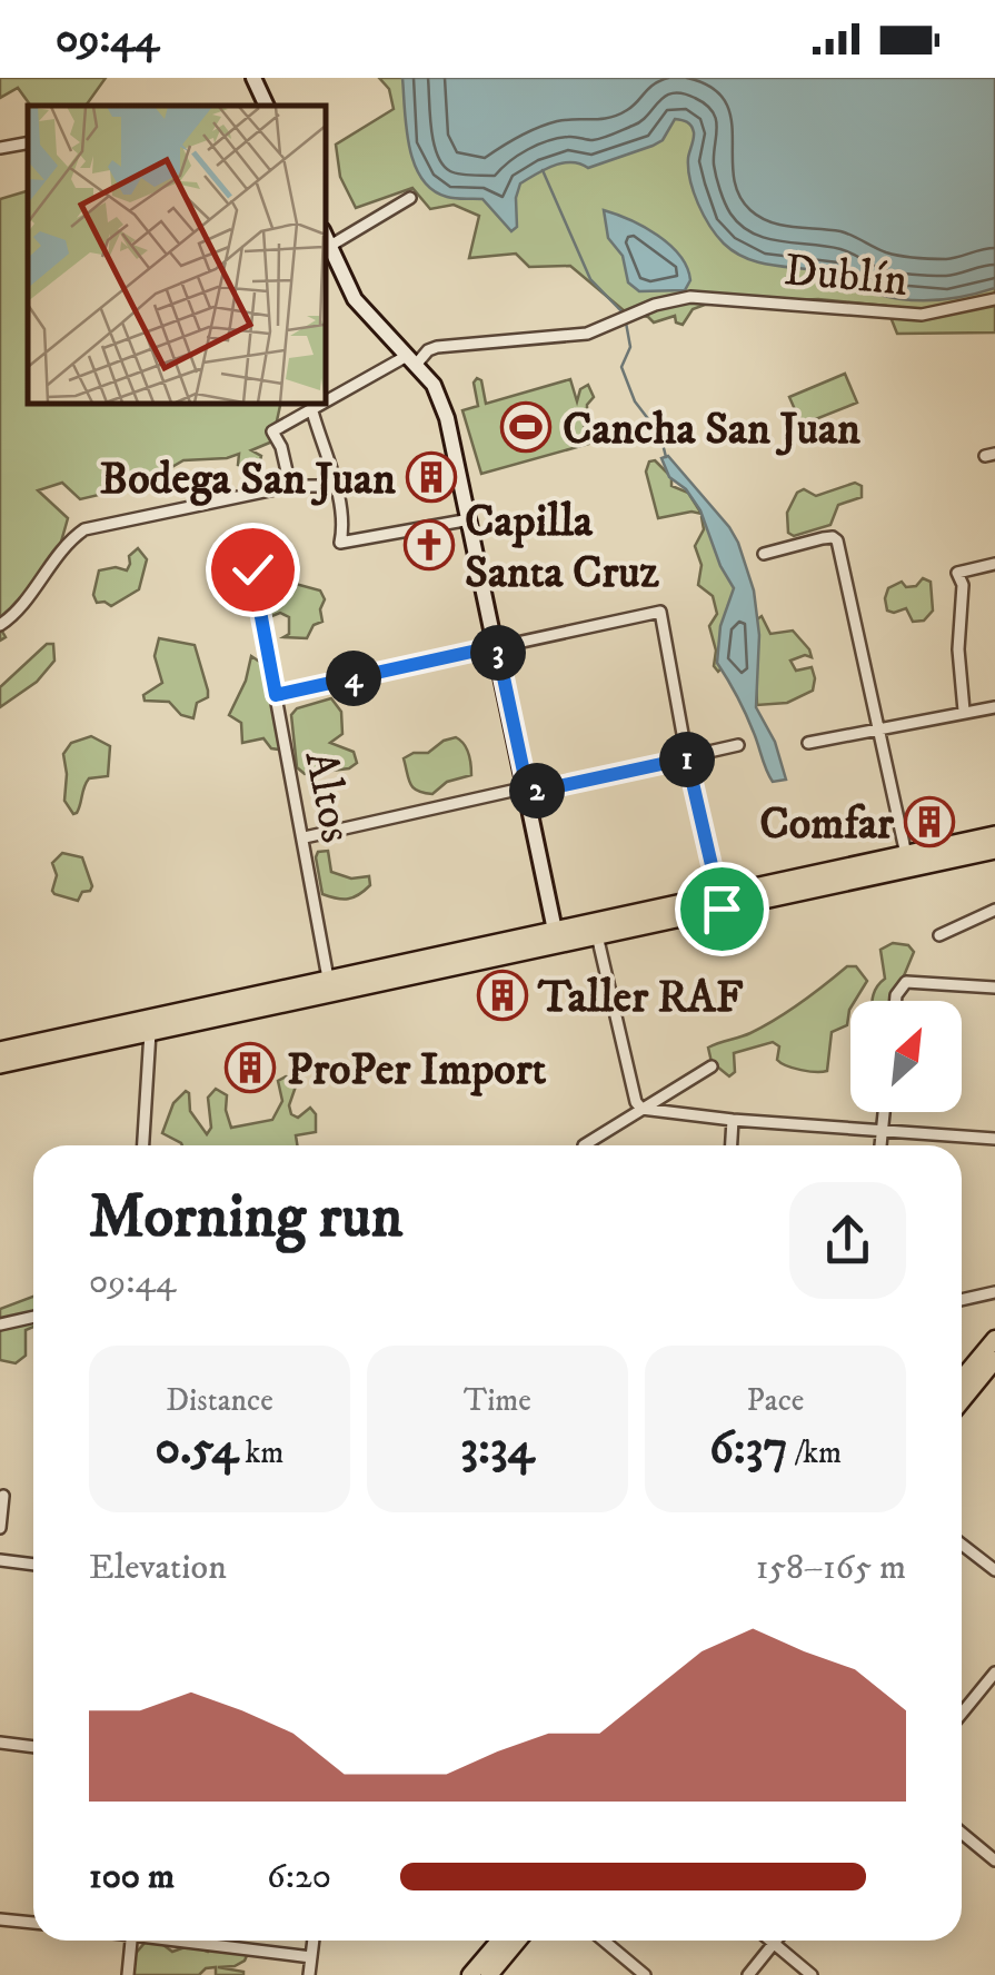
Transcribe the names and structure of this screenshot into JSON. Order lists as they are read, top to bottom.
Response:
{
  "streets": {
    "street": ["Dublín", "Altos"]
  },
  "places": {
    "sports": ["Cancha San Juan"],
    "building": [
      "Bodega San Juan",
      "Comfar",
      "Taller RAF",
      "ProPer Import"
    ],
    "church": ["Capilla Santa Cruz"]
  },
  "north": "top right",
  "page": {
    "status": "09:44",
    "pins": [
      "3",
      "4",
      "1",
      "2"
    ],
    "heading": ["Morning run", "09:44"],
    "stats": [
      ["Distance", "0.54 km"],
      ["Time", "3:34"],
      ["Pace", "6:37 /km"]
    ],
    "chart": ["Elevation", "158–165 m"],
    "list": [
      {
        "name": "100 m",
        "note": "6:20"
      }
    ]
  }
}
